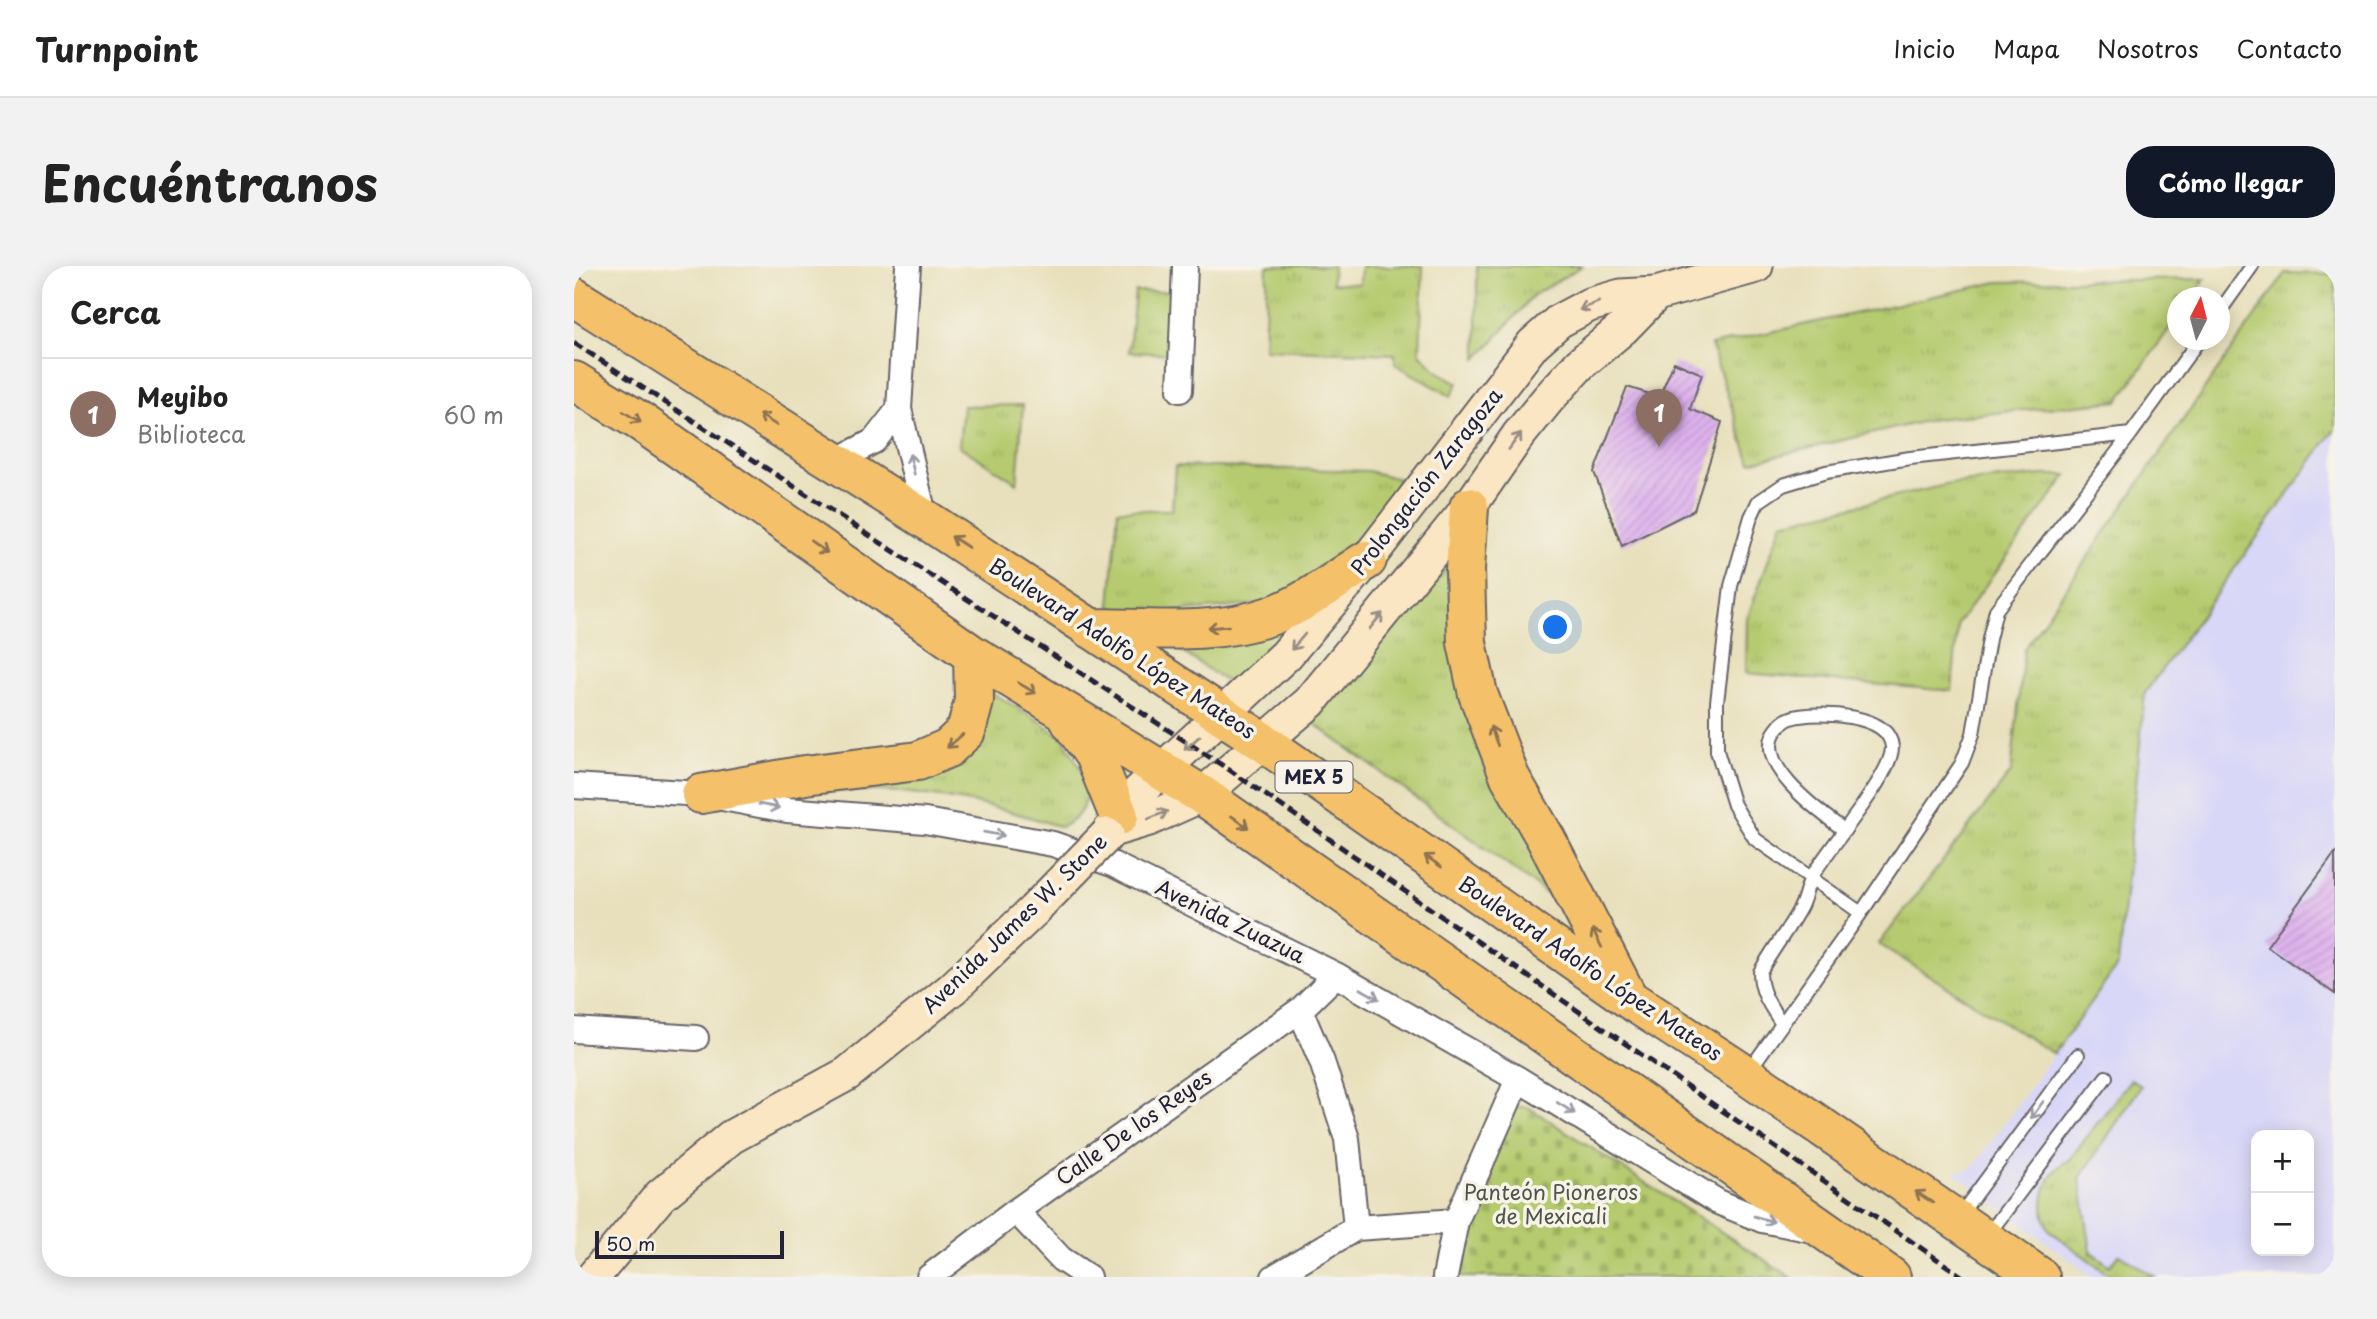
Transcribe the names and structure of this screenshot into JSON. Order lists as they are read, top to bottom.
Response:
{
  "streets": {
    "main road": [
      "Prolongación Zaragoza",
      "Boulevard Adolfo López Mateos",
      "MEX 5",
      "Avenida James W. Stone"
    ],
    "street": ["Avenida Zuazua", "Calle De los Reyes"]
  },
  "crossings": [
    ["Prolongación Zaragoza", "Boulevard Adolfo López Mateos"],
    ["Prolongación Zaragoza", "Avenida James W. Stone"],
    ["Boulevard Adolfo López Mateos", "Avenida James W. Stone"],
    ["Avenida Zuazua", "Calle De los Reyes"]
  ],
  "one_way": ["Avenida Zuazua"],
  "parks": ["Panteón Pioneros de Mexicali"],
  "scale_bar": "50 m",
  "north": "top",
  "page": {
    "header": "Turnpoint",
    "nav": [
      "Inicio",
      "Mapa",
      "Nosotros",
      "Contacto"
    ],
    "title": "Encuéntranos",
    "buttons": "Cómo llegar",
    "heading": "Cerca",
    "list": [
      {
        "mark": "1",
        "name": "Meyibo",
        "note": "Biblioteca",
        "value": "60 m"
      }
    ],
    "pins": "1",
    "map_buttons": ["+", "−"],
    "scale": "50 m"
  }
}
